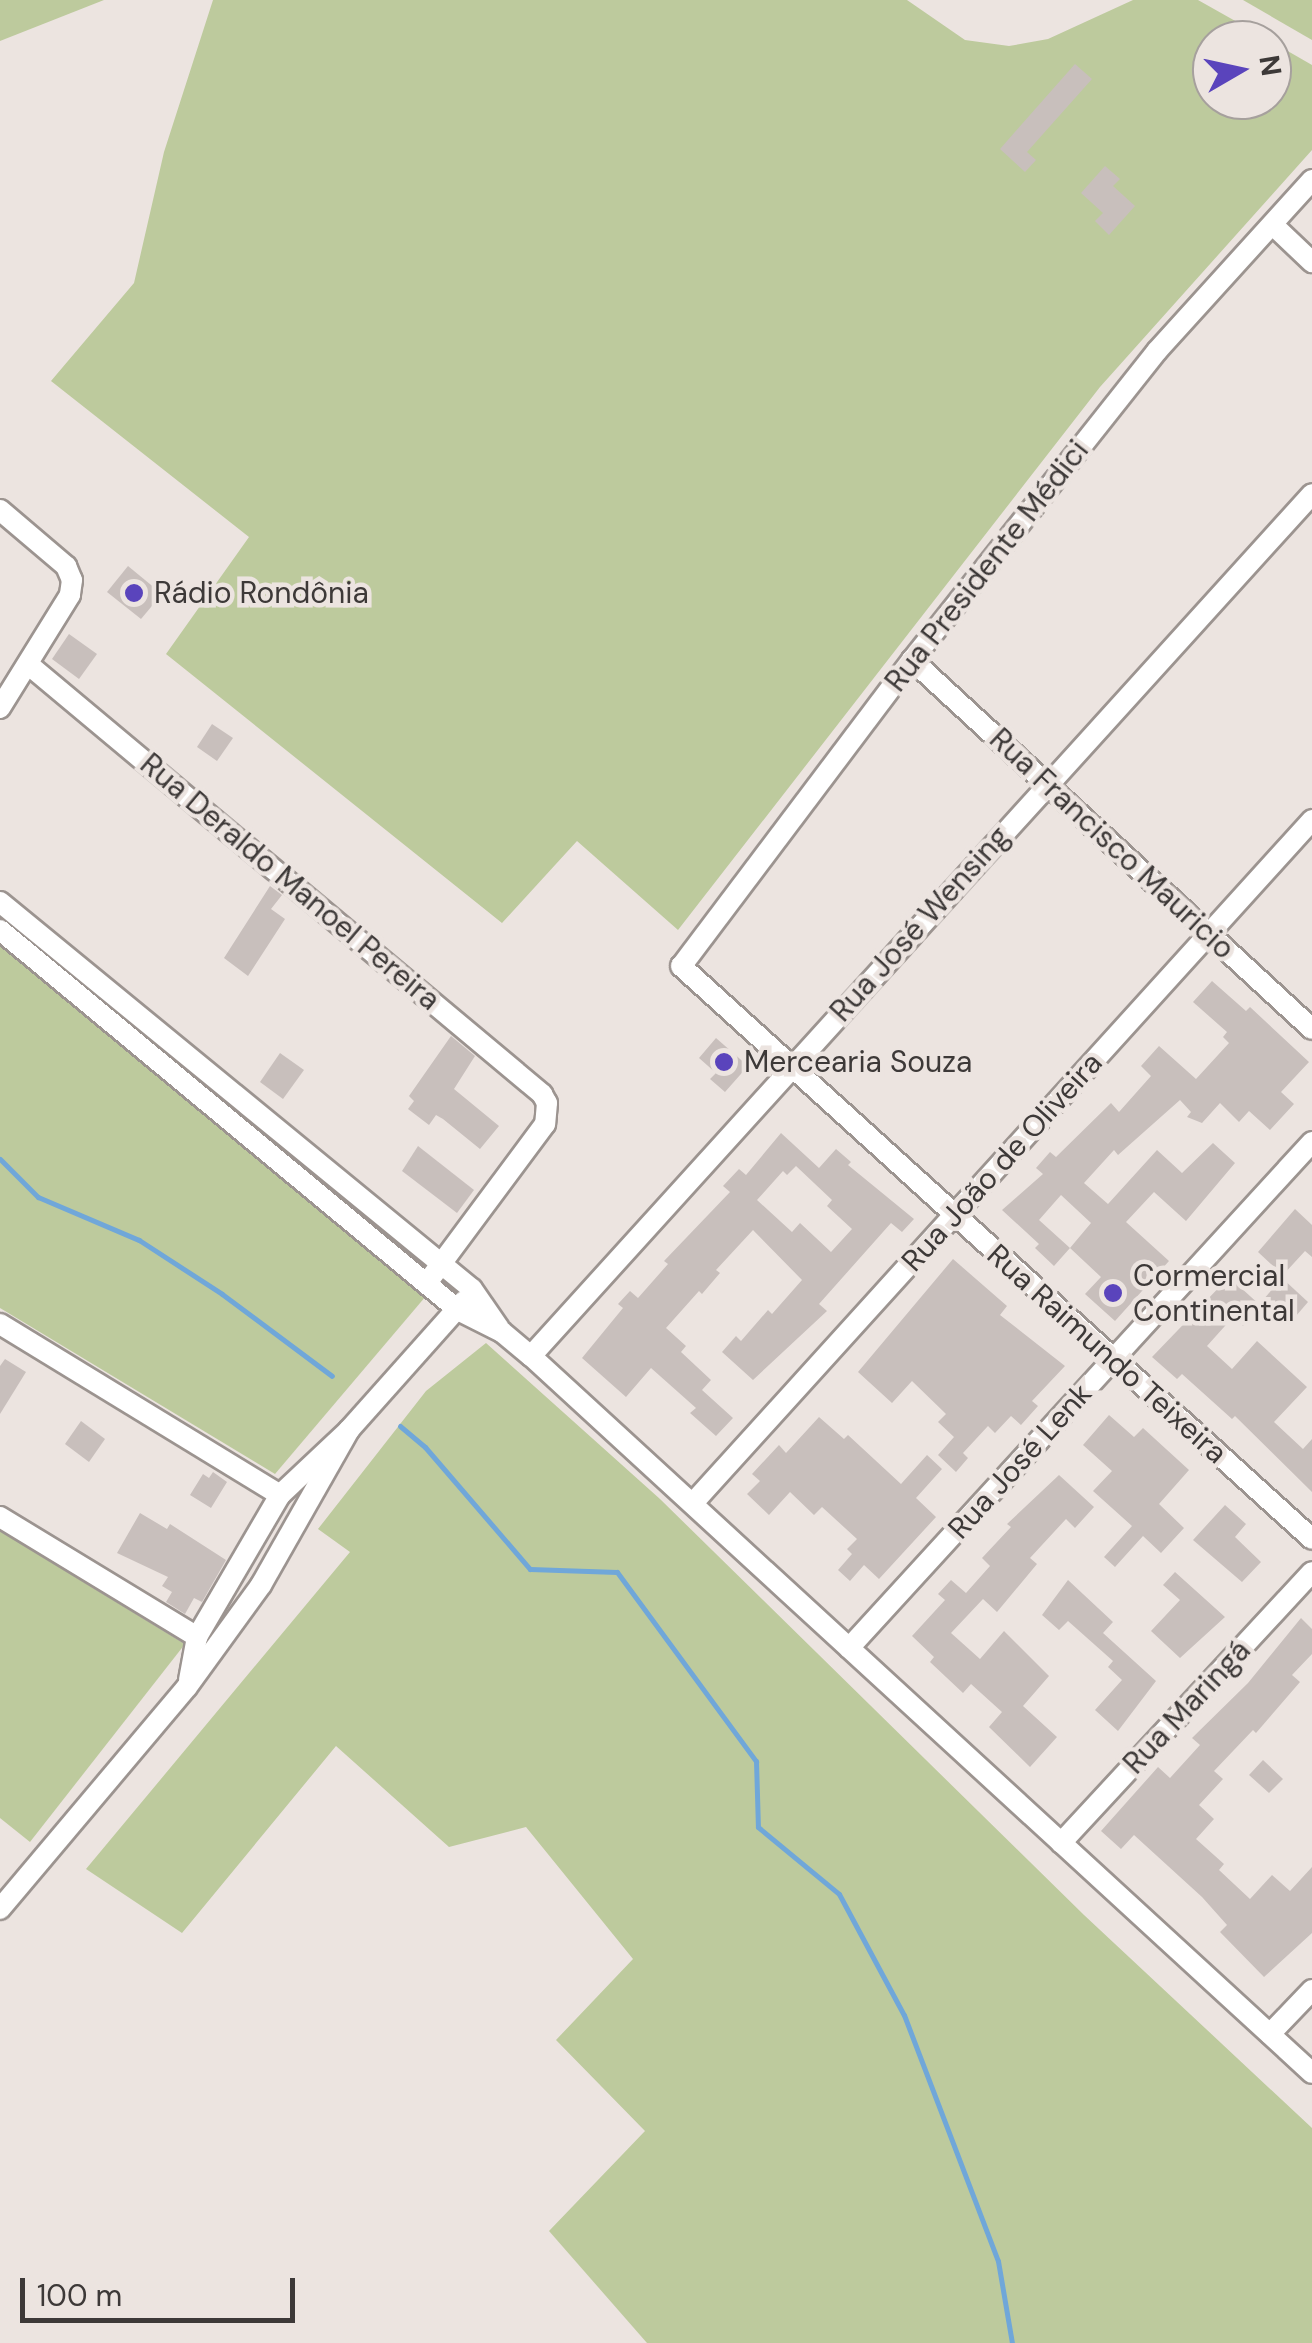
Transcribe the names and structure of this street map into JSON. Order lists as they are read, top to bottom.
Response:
{
  "streets": {
    "street": [
      "Rua Presidente Médici",
      "Rua Francisco Mauricio",
      "Rua Deraldo Manoel Pereira",
      "Rua José Wensing",
      "Rua João de Oliveira",
      "Rua Raimundo Teixeira",
      "Rua José Lenk",
      "Rua Maringá"
    ]
  },
  "crossings": [
    ["Rua Presidente Médici", "Rua Francisco Mauricio"],
    ["Rua Presidente Médici", "Rua Raimundo Teixeira"],
    ["Rua Francisco Mauricio", "Rua José Wensing"],
    ["Rua Francisco Mauricio", "Rua João de Oliveira"],
    ["Rua José Wensing", "Rua Raimundo Teixeira"],
    ["Rua João de Oliveira", "Rua Raimundo Teixeira"],
    ["Rua Raimundo Teixeira", "Rua José Lenk"]
  ],
  "places": ["Rádio Rondônia", "Mercearia Souza", "Cormercial Continental"],
  "scale_bar": "100 m",
  "north": "right"
}
